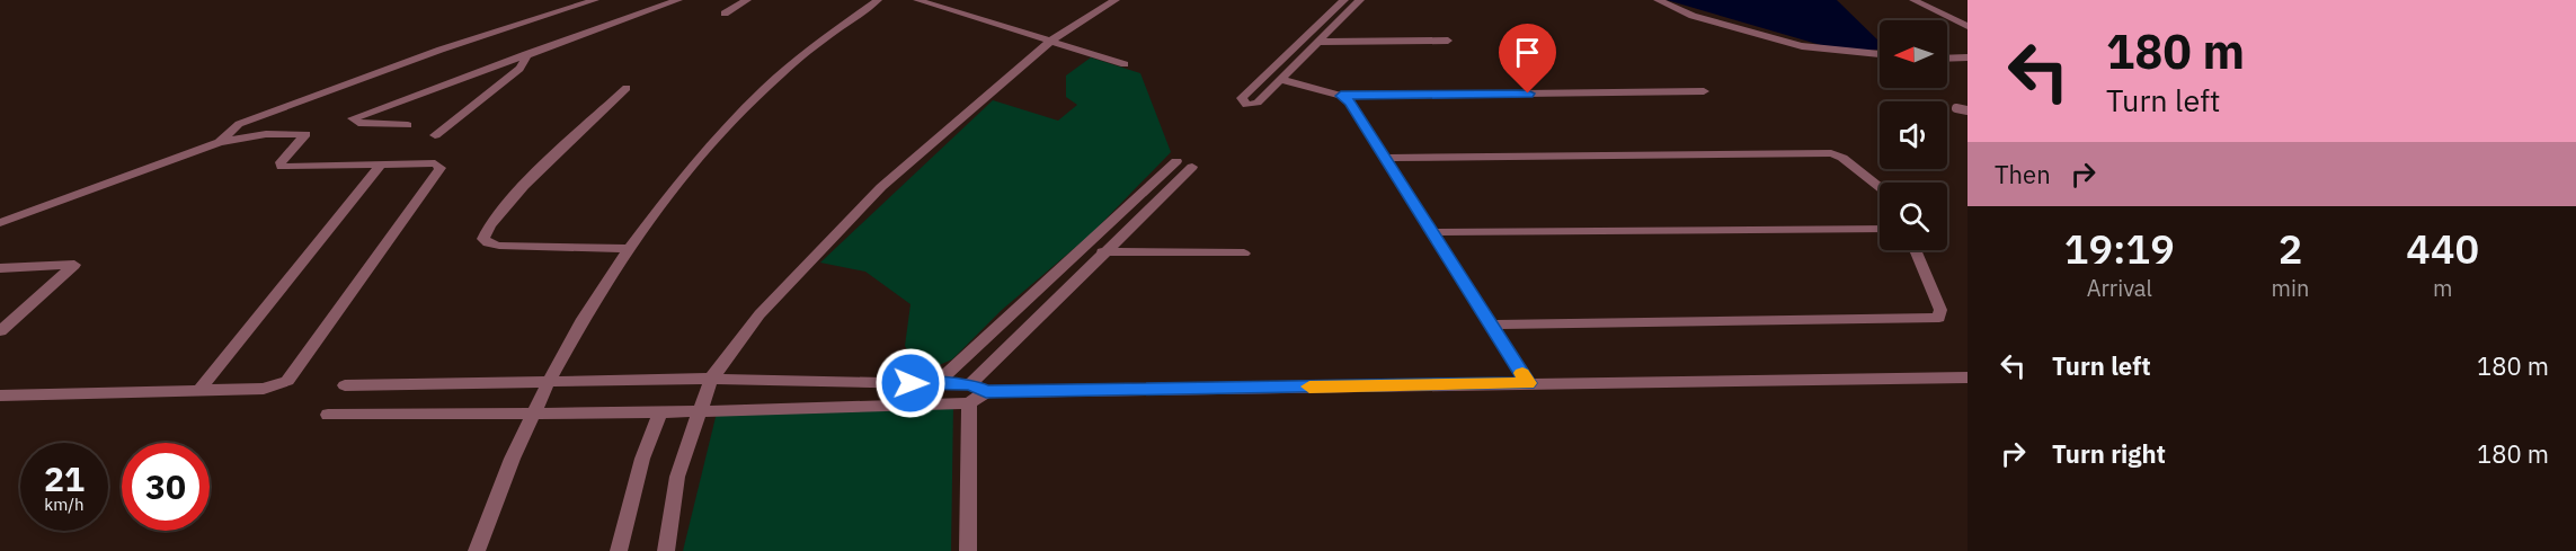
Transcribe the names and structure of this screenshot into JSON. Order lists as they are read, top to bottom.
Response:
{
  "north": "left",
  "page": {
    "turn": ["180 m", "Turn left"],
    "then": "Then",
    "eta": [
      "19:19",
      "Arrival",
      "2",
      "min",
      "440",
      "m"
    ],
    "list": [
      {
        "name": "Turn left",
        "value": "180 m"
      },
      {
        "name": "Turn right",
        "value": "180 m"
      }
    ],
    "speed": "21 km/h",
    "limit": "30"
  }
}
